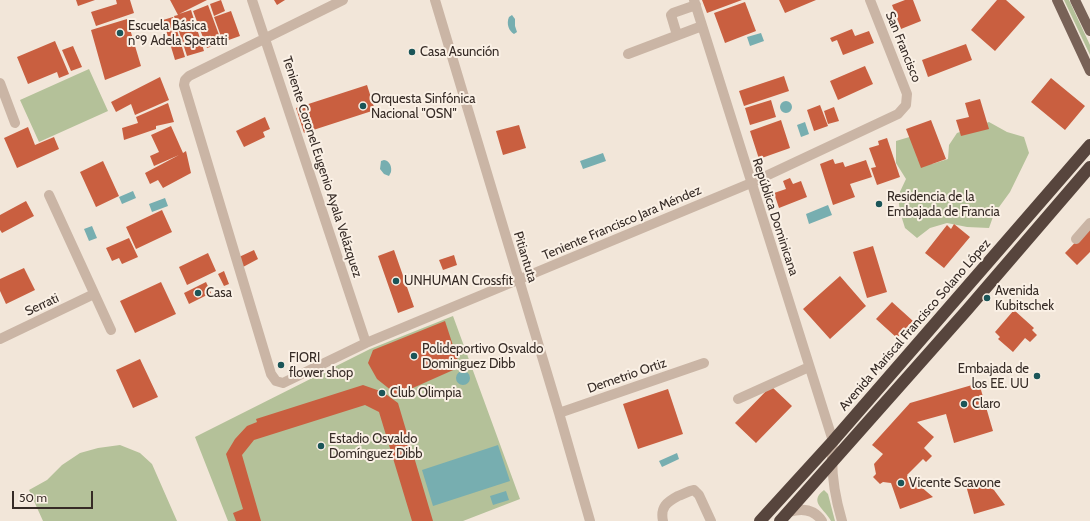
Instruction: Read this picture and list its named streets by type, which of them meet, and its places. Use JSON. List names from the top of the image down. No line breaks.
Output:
{"streets":{"highway":["Avenida Mariscal Francisco Solano López"],"street":["San Francisco","Teniente Coronel Eugenio Ayala Velázquez","República Dominicana","Teniente Francisco Jara Méndez","Pitiantuta","Serrati","Demetrio Ortiz"]},"crossings":[["San Francisco","Teniente Francisco Jara Méndez"],["Teniente Coronel Eugenio Ayala Velázquez","Teniente Francisco Jara Méndez"],["República Dominicana","Teniente Francisco Jara Méndez"],["República Dominicana","Avenida Mariscal Francisco Solano López"],["Teniente Francisco Jara Méndez","Pitiantuta"],["Pitiantuta","Demetrio Ortiz"]],"places":["Escuela Básica nº9 Adela Speratti","Casa Asunción","Orquesta Sinfónica Nacional \"OSN\"","Residencia de la Embajada de Francia","UNHUMAN Crossfit","Casa","Avenida Kubitschek","Polideportivo Osvaldo Dominguez Dibb","FIORI flower shop","Embajada de los EE. UU","Club Olimpia","Claro","Estadio Osvaldo Domínguez Dibb","Vicente Scavone"],"scale_bar":"50 m"}
